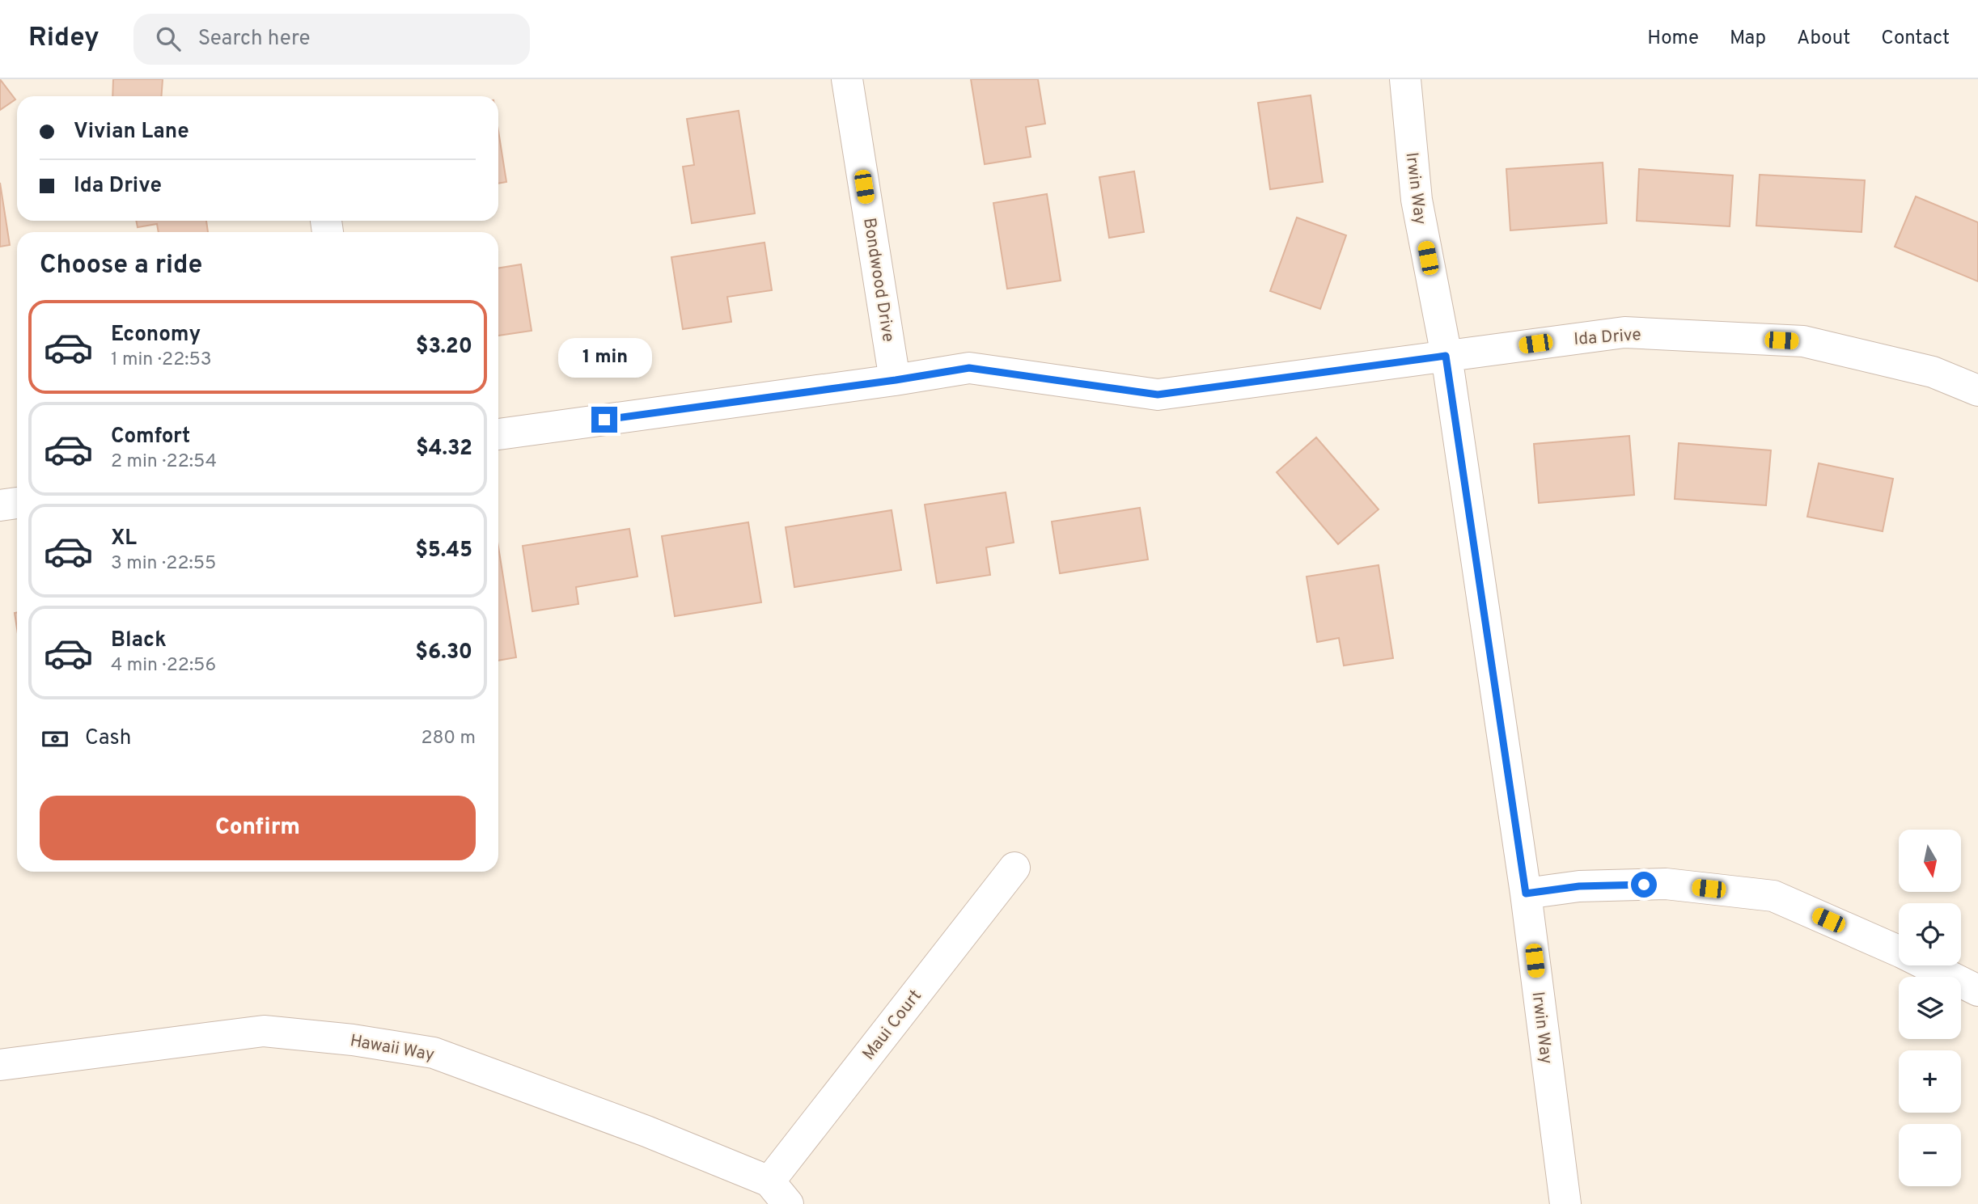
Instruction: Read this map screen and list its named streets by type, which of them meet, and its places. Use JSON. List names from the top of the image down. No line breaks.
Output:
{"streets":{"street":["Irwin Way","Bondwood Drive","Ida Drive","Maui Court","Hawaii Way"]},"crossings":[["Irwin Way","Ida Drive"],["Bondwood Drive","Ida Drive"],["Maui Court","Hawaii Way"]],"north":"bottom","page":{"header":"Ridey","search":"Search here","nav":["Home","Map","About","Contact"],"banner":["Vivian Lane","Ida Drive"],"heading":"Choose a ride","list":[{"name":"Economy","note":"1 min · 22:53","value":"$3.20"},{"name":"Comfort","note":"2 min · 22:54","value":"$4.32"},{"name":"XL","note":"3 min · 22:55","value":"$5.45"},{"name":"Black","note":"4 min · 22:56","value":"$6.30"}],"bubble":"1 min","pay":["Cash","280 m"],"buttons":"Confirm","map_buttons":["+","−"]}}
